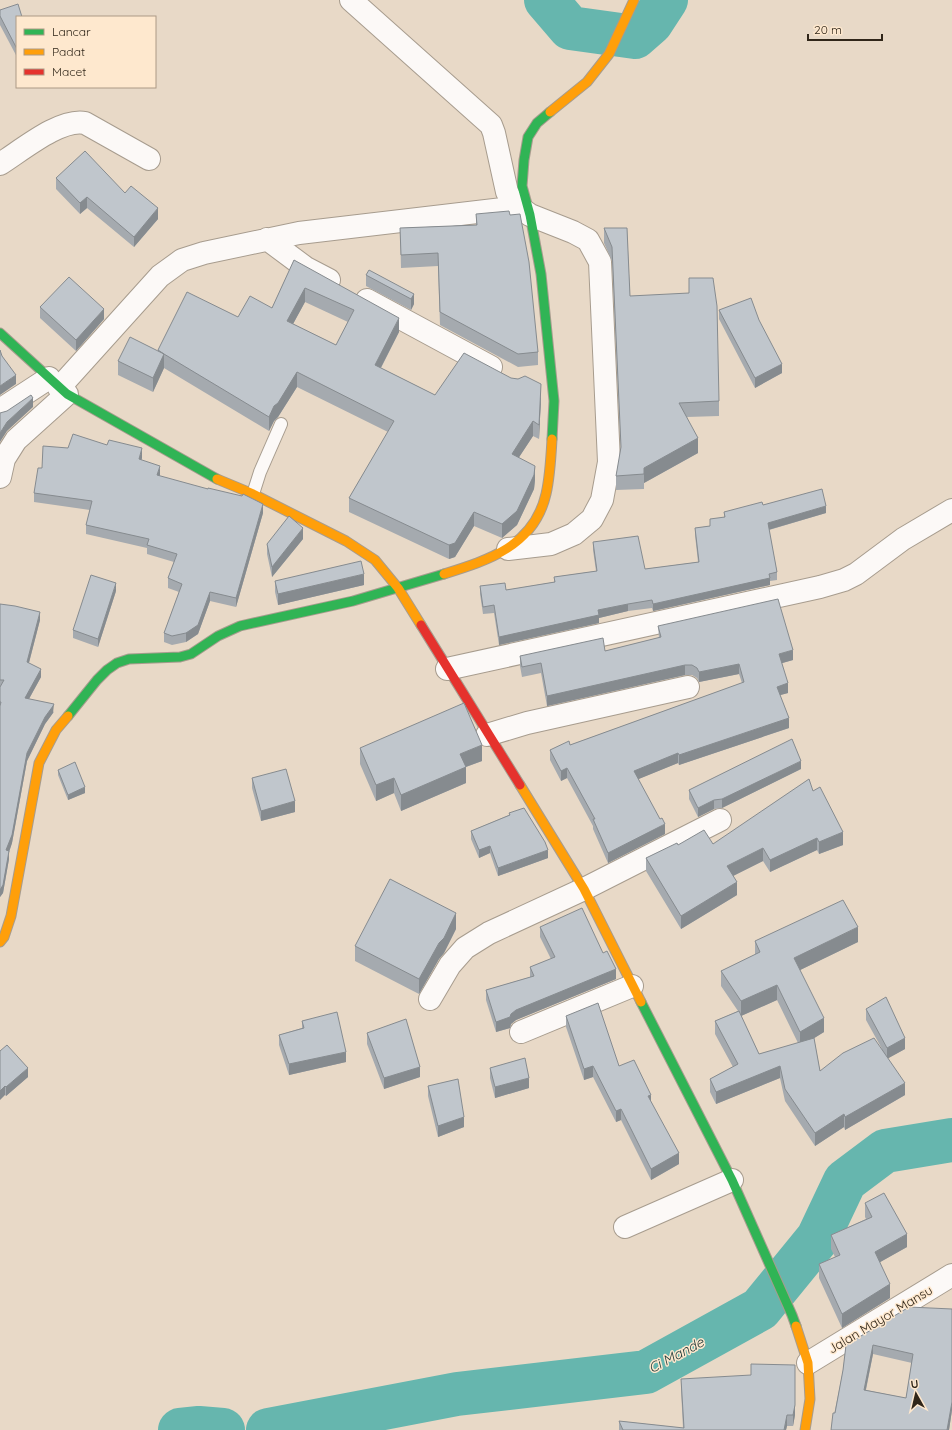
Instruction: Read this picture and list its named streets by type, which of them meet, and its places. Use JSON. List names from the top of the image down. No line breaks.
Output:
{"streets":{"street":["Jalan Mayor Mansu"]},"water":["Ci Mande"],"legend":["Lancar","Padat","Macet"],"scale_bar":"20 m","north":"top"}
